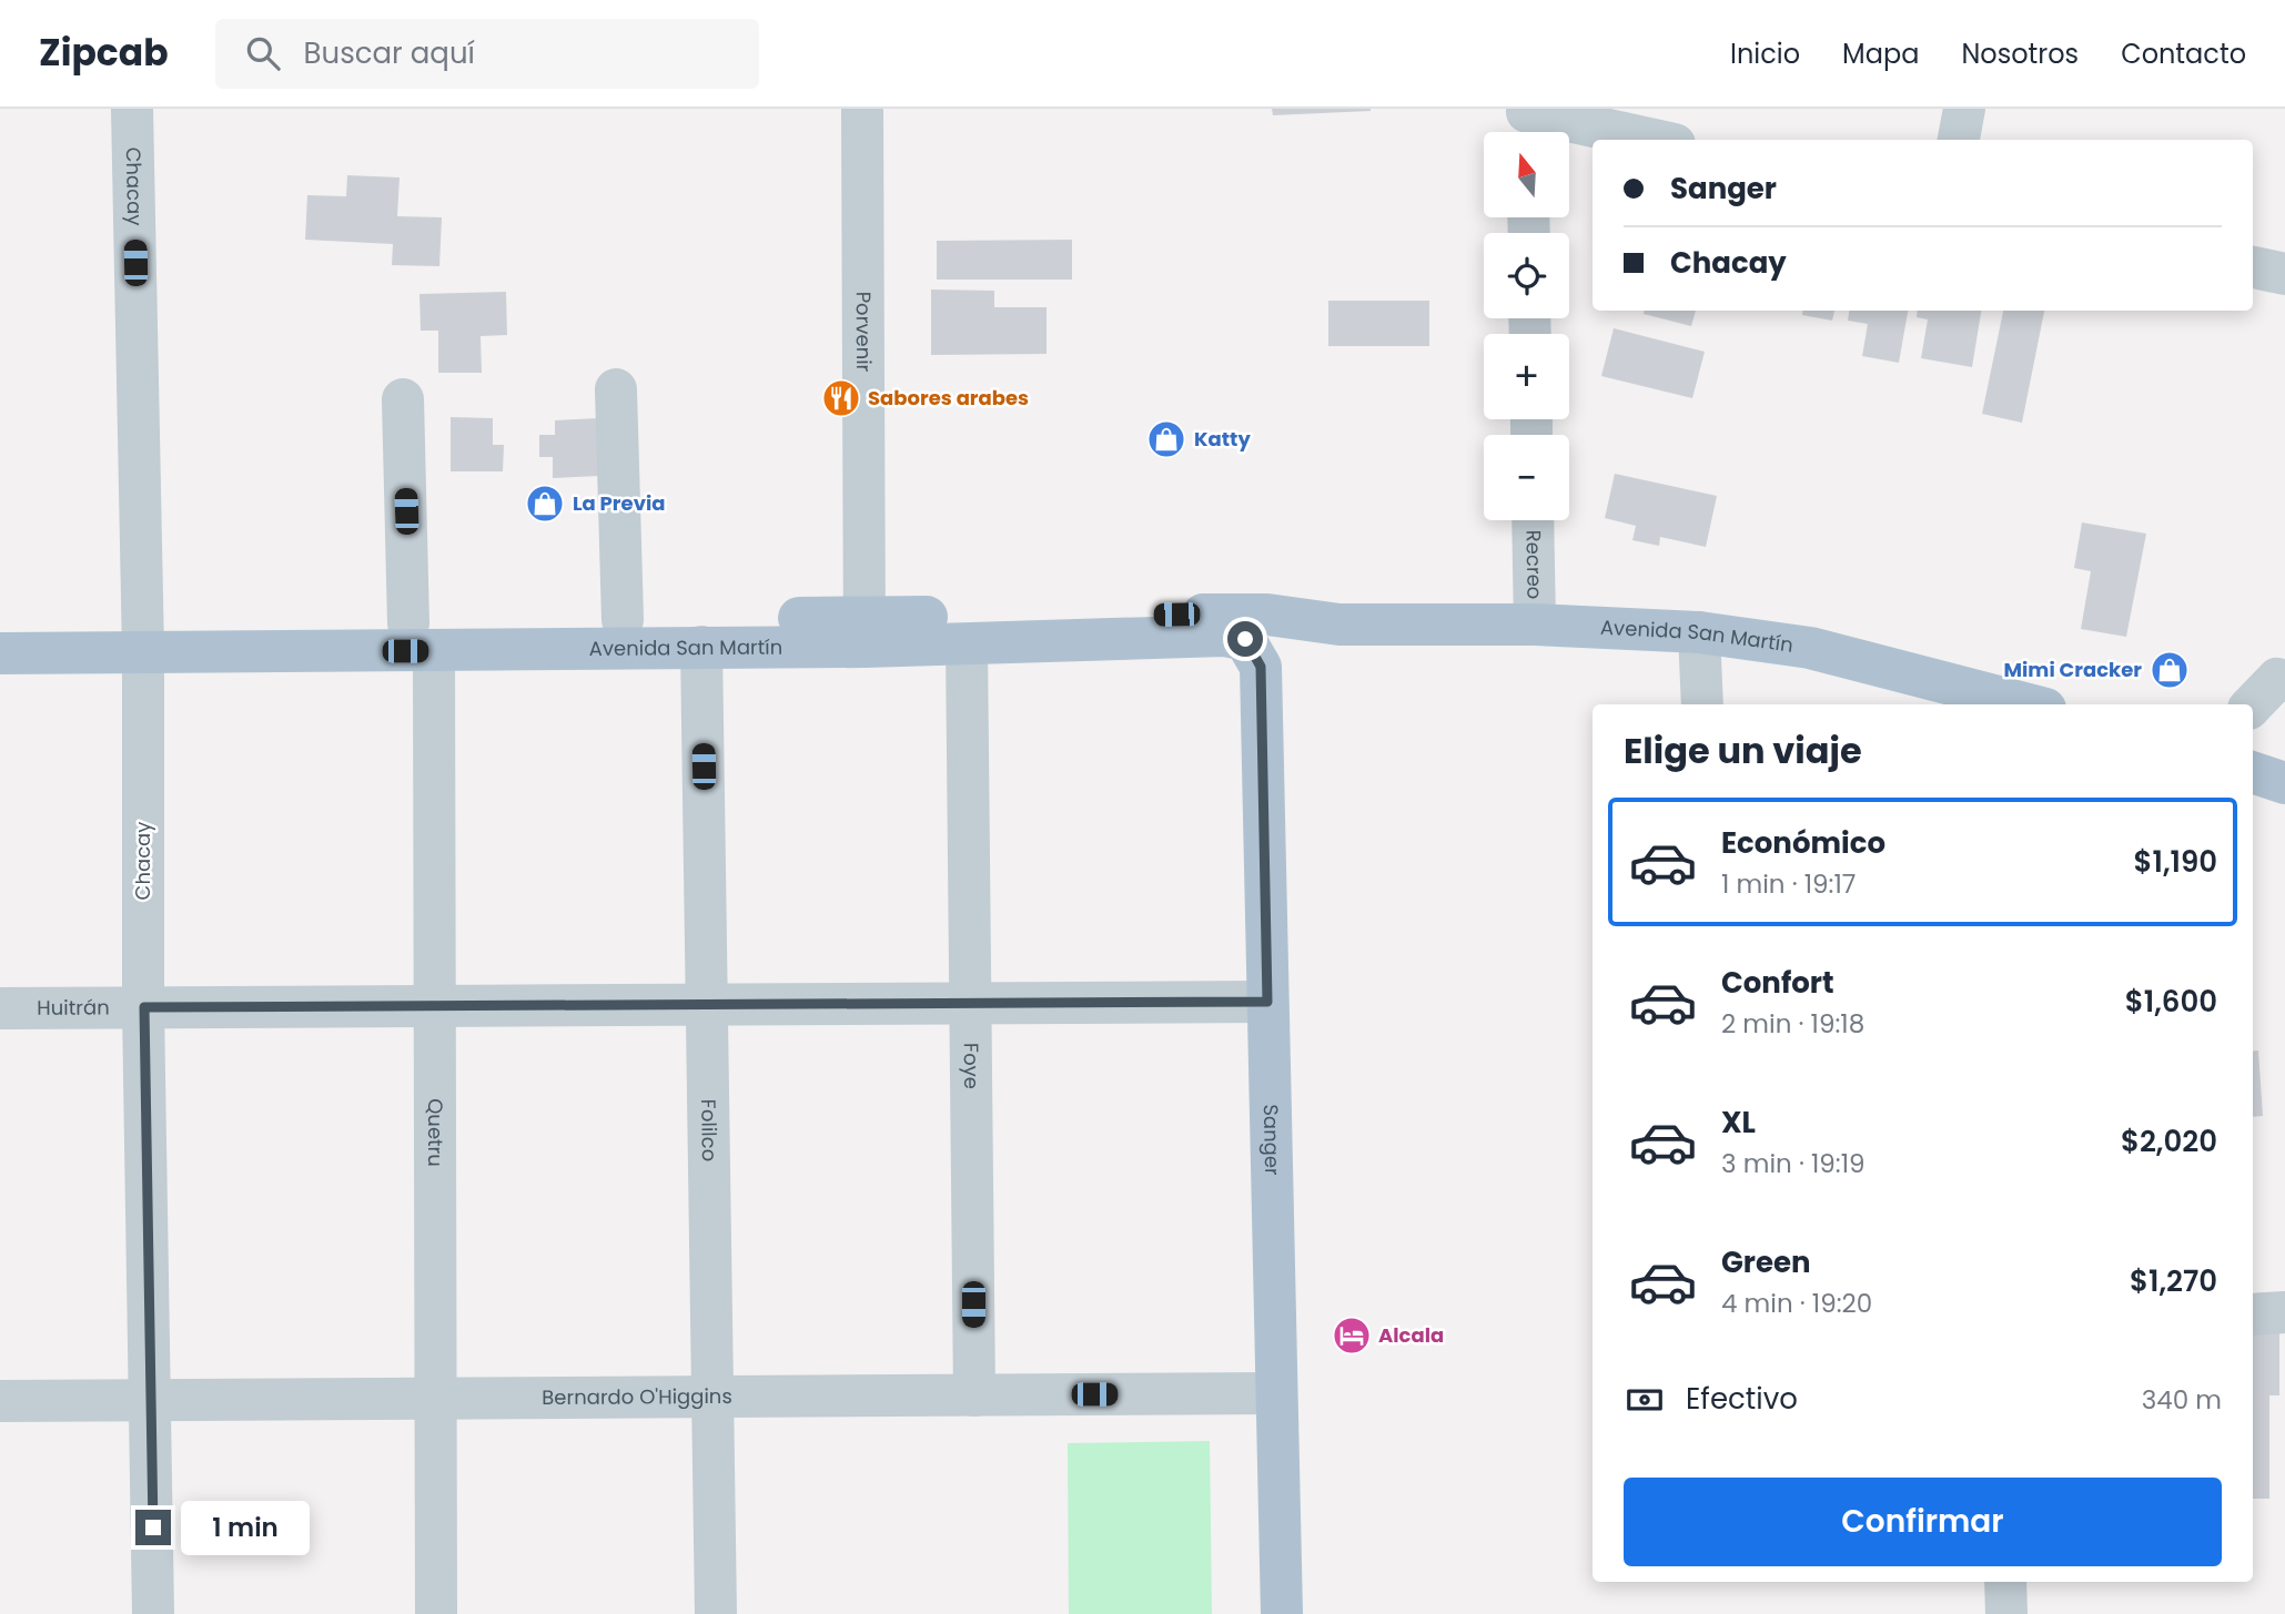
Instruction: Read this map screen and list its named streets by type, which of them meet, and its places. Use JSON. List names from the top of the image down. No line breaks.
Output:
{"streets":{"main road":["Avenida San Martín","Sanger"],"street":["Chacay","Porvenir","Recreo","Huitrán","Foye","Folilco","Quetru","Bernardo O'Higgins"]},"crossings":[["Chacay","Avenida San Martín"],["Chacay","Huitrán"],["Chacay","Bernardo O'Higgins"],["Porvenir","Avenida San Martín"],["Recreo","Avenida San Martín"],["Avenida San Martín","Foye"],["Avenida San Martín","Folilco"],["Avenida San Martín","Quetru"],["Avenida San Martín","Sanger"],["Huitrán","Foye"],["Huitrán","Folilco"],["Huitrán","Quetru"],["Huitrán","Sanger"],["Foye","Bernardo O'Higgins"],["Folilco","Bernardo O'Higgins"],["Quetru","Bernardo O'Higgins"],["Sanger","Bernardo O'Higgins"]],"places":{"restaurant":["Sabores arabes"],"shop":["Katty","La Previa","Mimi Cracker"],"hotel":["Alcala"]},"north":"top","page":{"header":"Zipcab","search":"Buscar aquí","nav":["Inicio","Mapa","Nosotros","Contacto"],"map_buttons":["+","−"],"banner":["Sanger","Chacay"],"heading":"Elige un viaje","list":[{"name":"Económico","note":"1 min · 19:17","value":"$1,190"},{"name":"Confort","note":"2 min · 19:18","value":"$1,600"},{"name":"XL","note":"3 min · 19:19","value":"$2,020"},{"name":"Green","note":"4 min · 19:20","value":"$1,270"}],"pay":["Efectivo","340 m"],"buttons":"Confirmar","bubble":"1 min"}}
